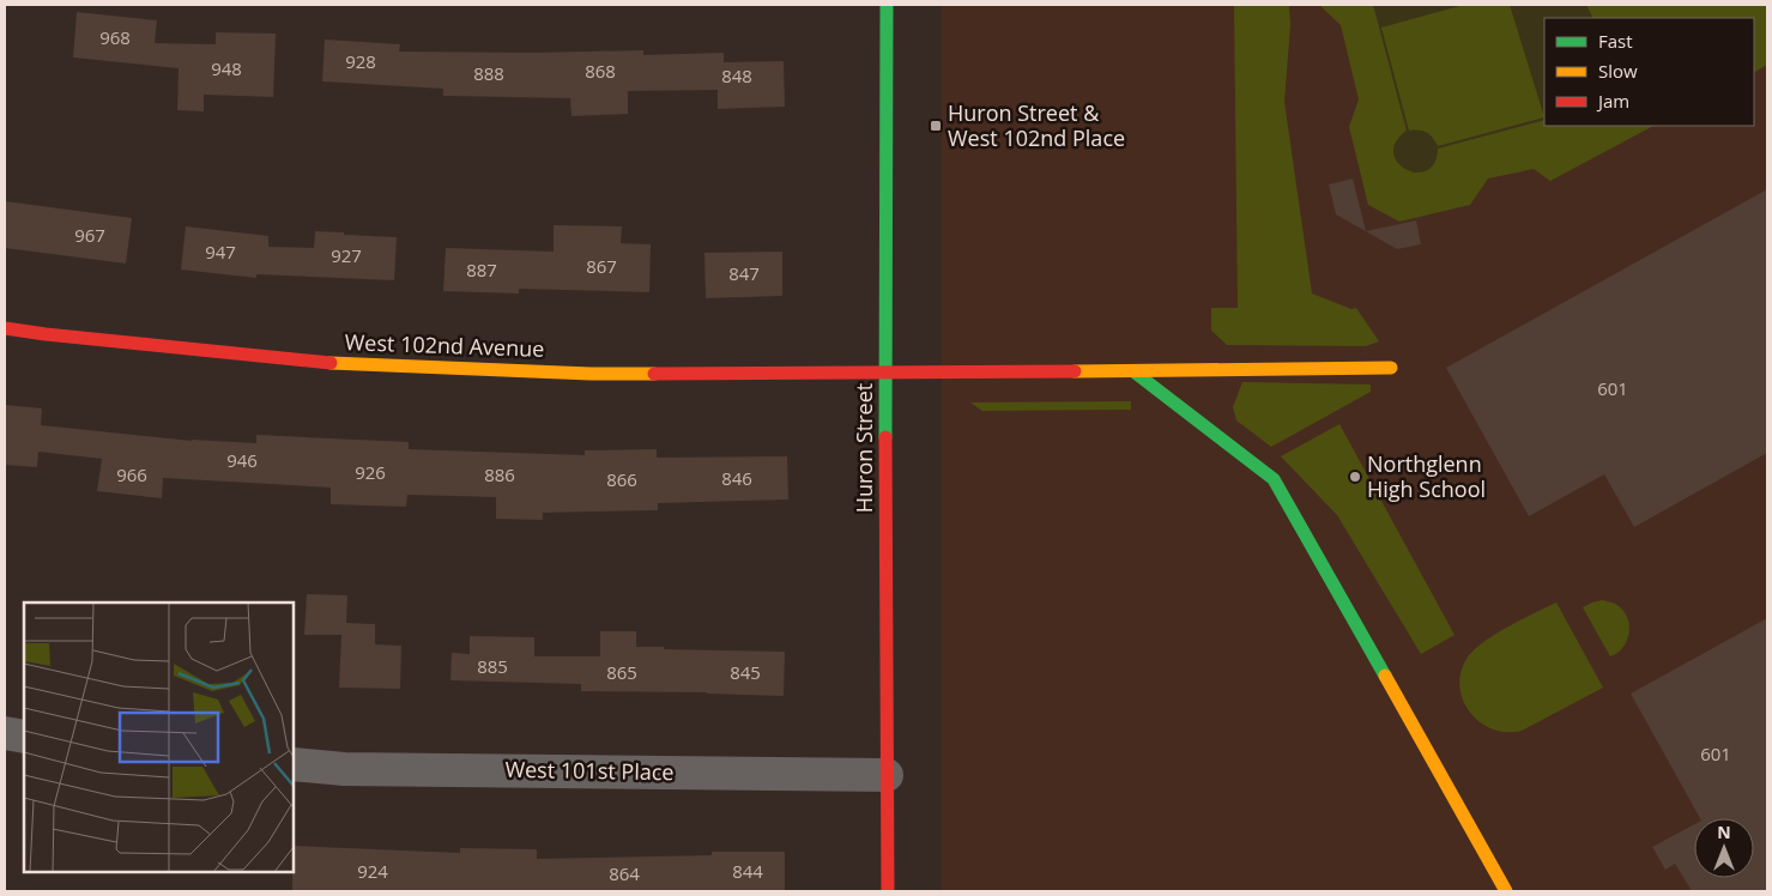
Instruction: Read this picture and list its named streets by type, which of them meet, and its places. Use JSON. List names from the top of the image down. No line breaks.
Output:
{"streets":{"street":["West 102nd Avenue","Huron Street","West 101st Place"]},"crossings":[["West 102nd Avenue","Huron Street"],["Huron Street","West 101st Place"]],"places":{"transit":["Huron Street & West 102nd Place"],"other":["Northglenn High School"]},"house_numbers":["968","928","948","868","888","848","967","947","927","867","887","847","601","946","926","966","886","846","866","885","865","845","601","924","844","864"],"legend":["Fast","Slow","Jam"],"north":"top"}
